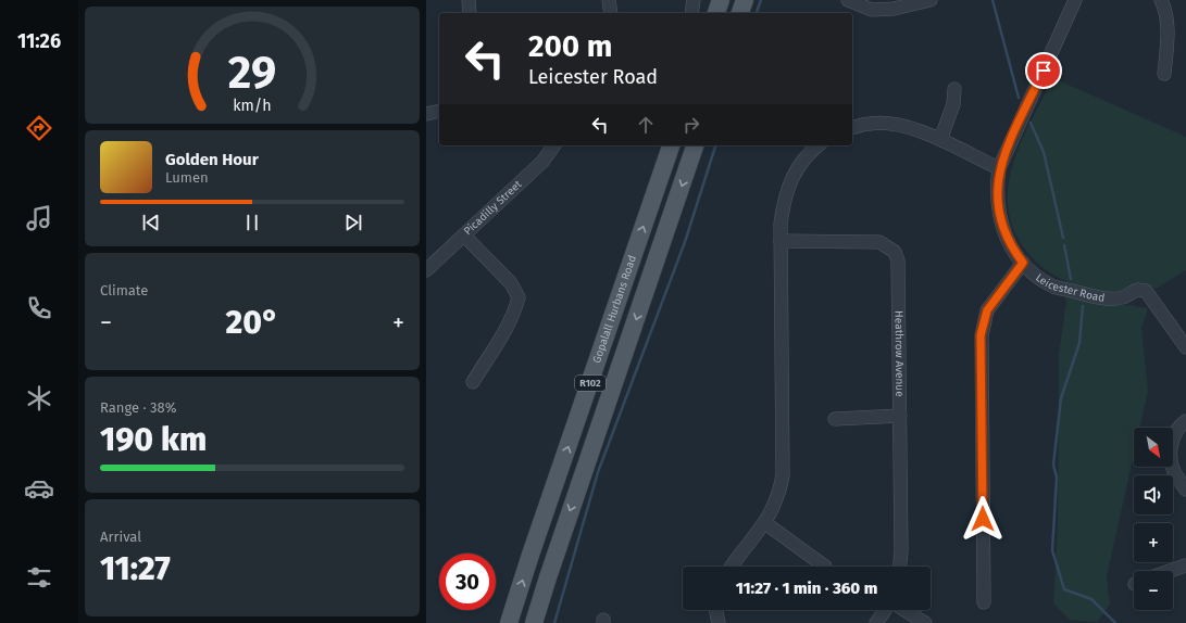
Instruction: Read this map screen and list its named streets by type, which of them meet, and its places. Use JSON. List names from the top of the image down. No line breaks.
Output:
{"streets":{"main road":["Gopalall Hurbans Road","R102"],"street":["Picadilly Street","Leicester Road","Heathrow Avenue"]},"north":"bottom right","page":{"tabs":"11:26","turn":["200 m","Leicester Road"],"song":["Golden Hour","Lumen"],"tile":["Climate",["Range · 38%","190 km"],["Arrival","11:27"]],"heat":["−","20°","+"],"map_buttons":["+","−"],"limit":"30","trip":"11:27 · 1 min · 360 m","gauge":["29","km/h"]}}
